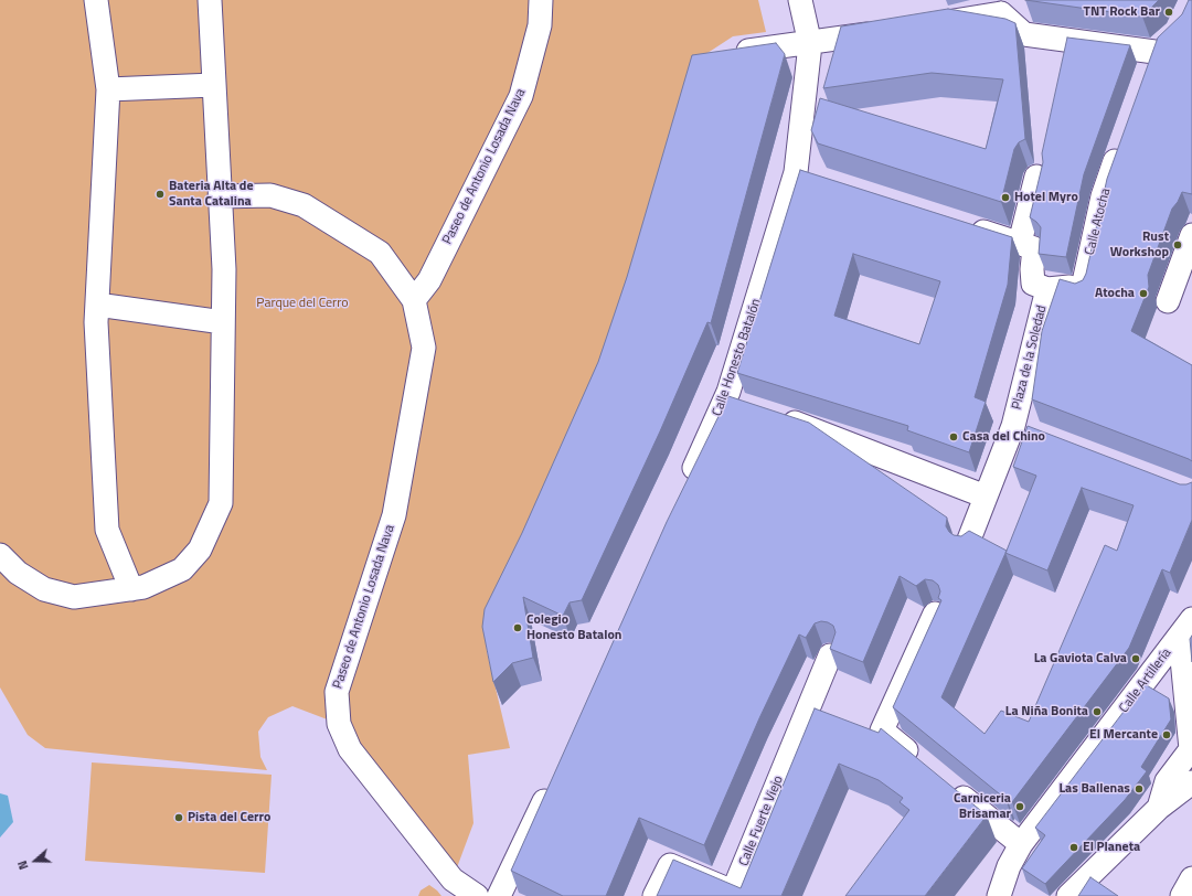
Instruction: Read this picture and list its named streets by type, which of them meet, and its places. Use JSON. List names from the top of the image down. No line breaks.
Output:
{"streets":{"street":["Paseo de Antonio Losada Nava","Calle Atocha","Calle Honesto Batalón","Plaza de la Soledad","Calle Artillería","Calle Fuerte Viejo"]},"crossings":[["Calle Atocha","Plaza de la Soledad"]],"parks":["Parque del Cerro"],"places":["TNT Rock Bar","Bateria Alta de Santa Catalina","Hotel Myro","Rust Workshop","Atocha","Casa del Chino","Colegio Honesto Batalon","La Gaviota Calva","La Niña Bonita","El Mercante","Las Ballenas","Carniceria Brisamar","Pista del Cerro","El Planeta"],"north":"left"}
